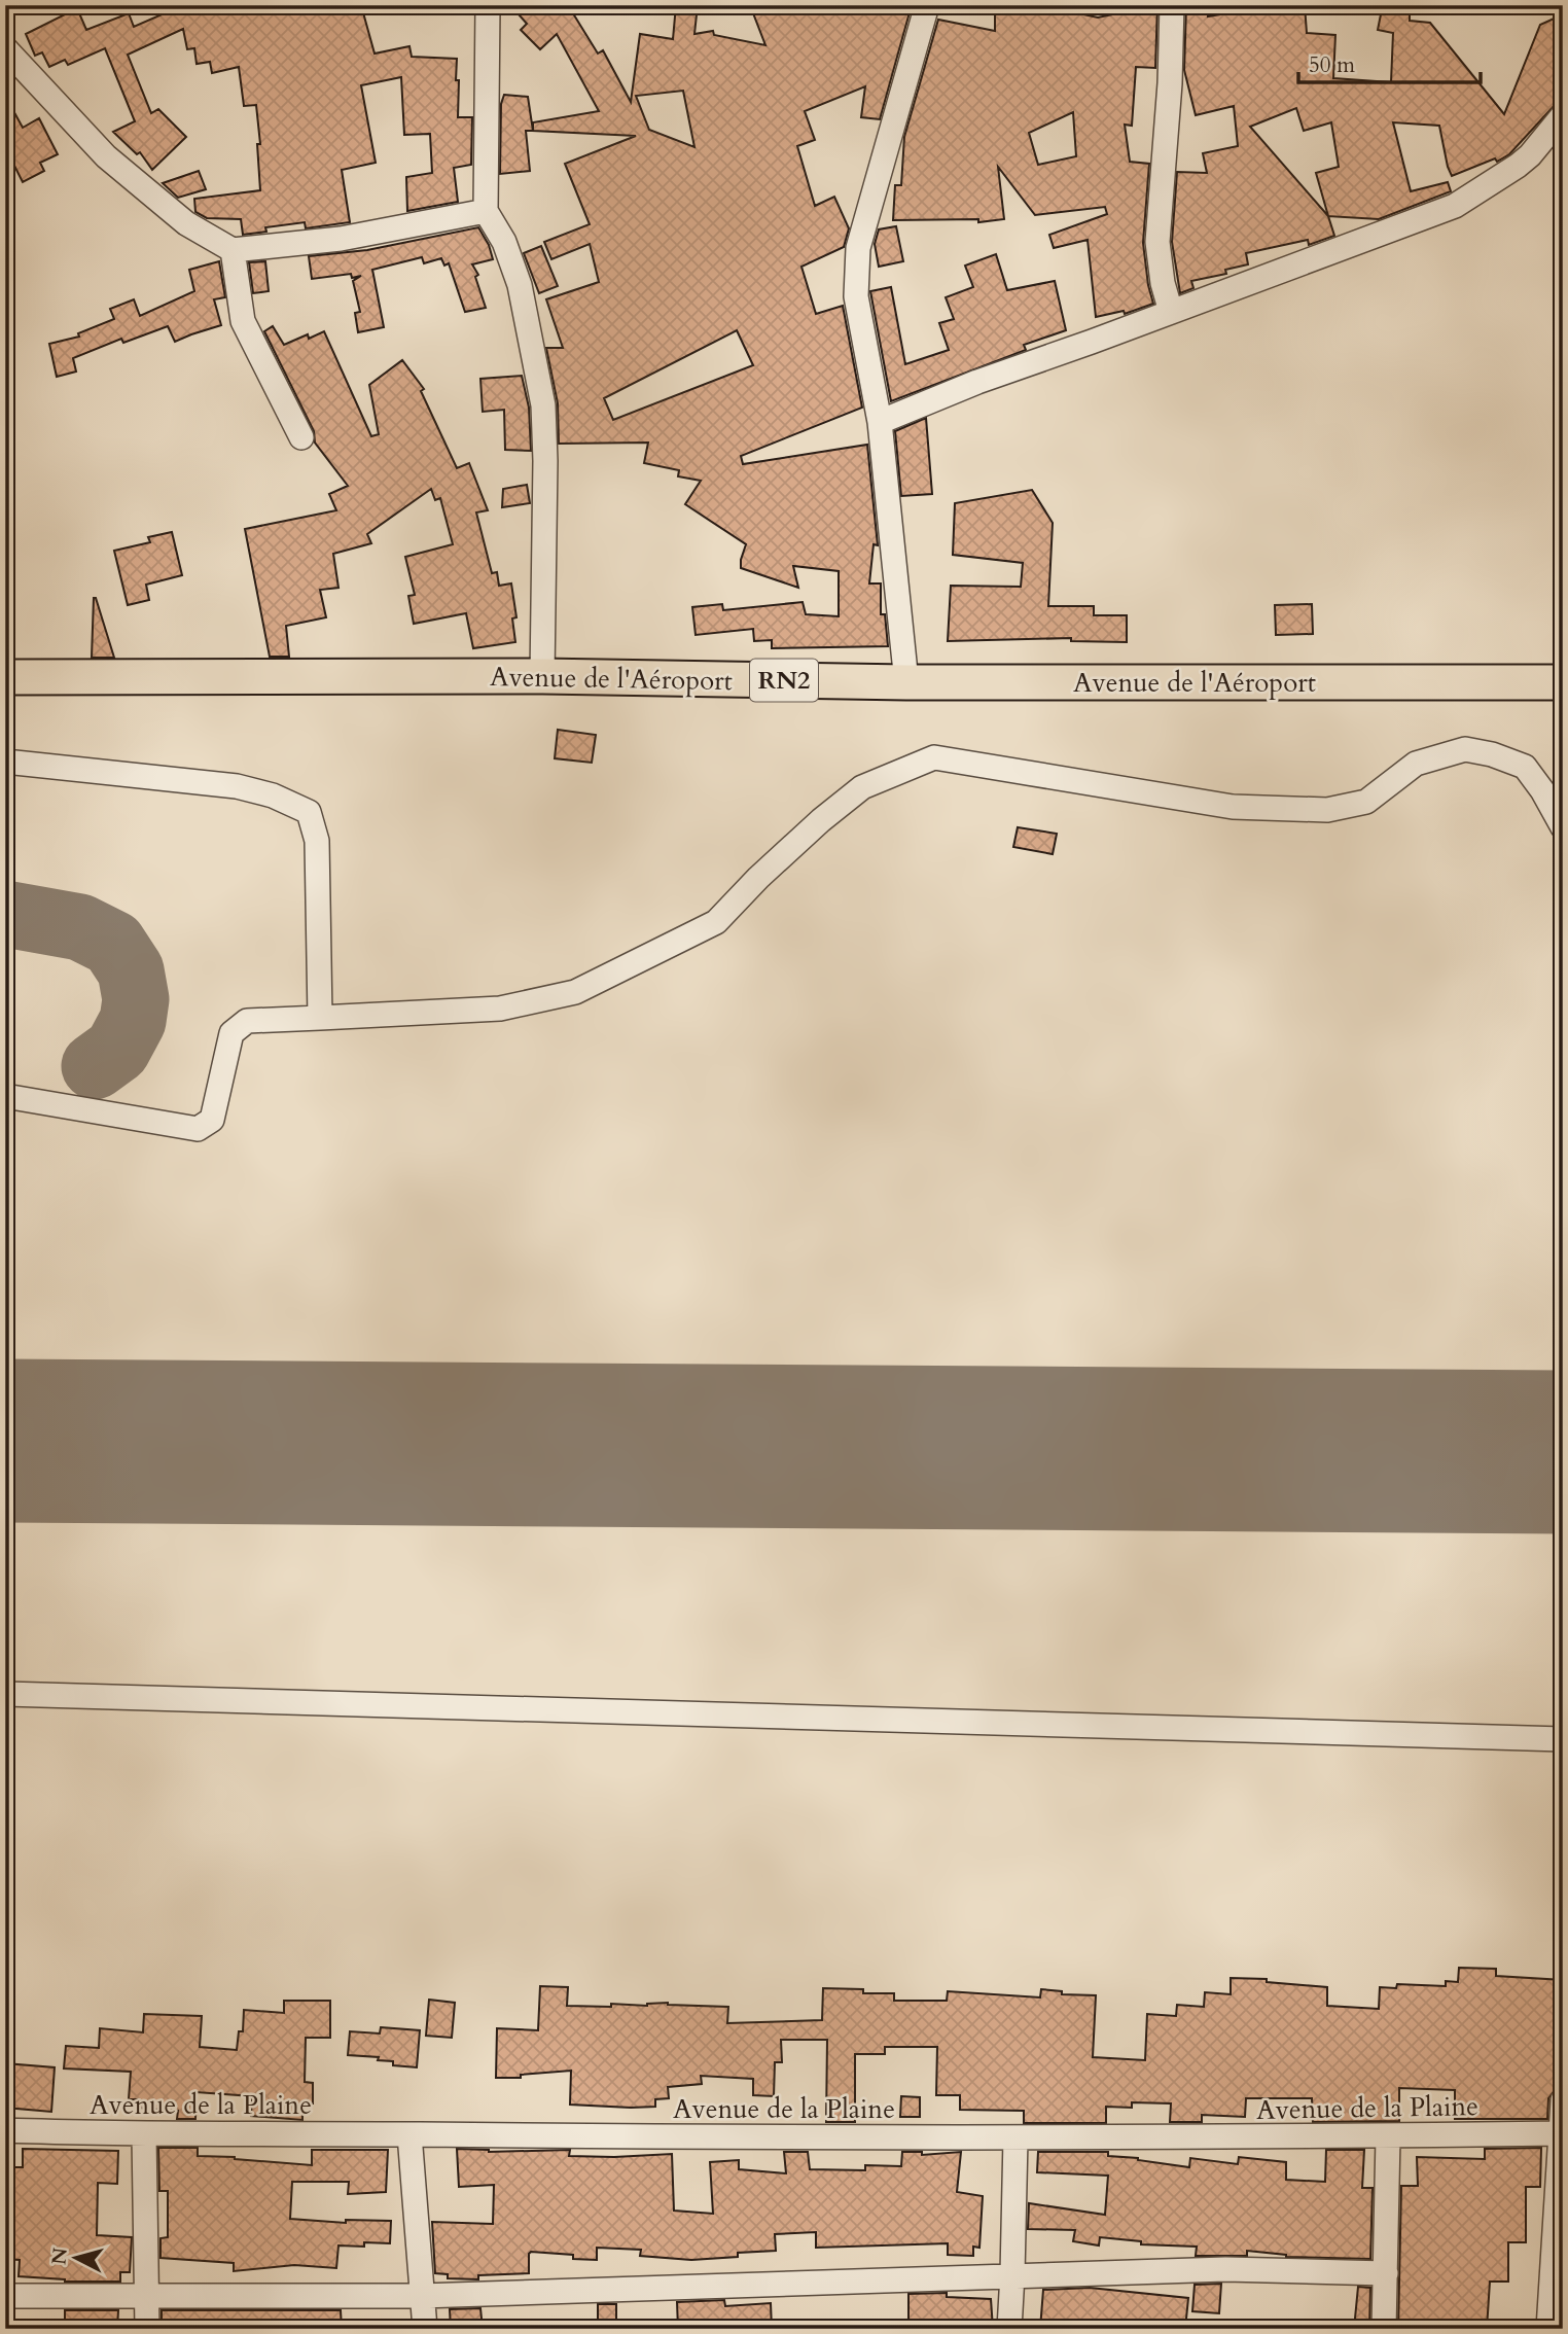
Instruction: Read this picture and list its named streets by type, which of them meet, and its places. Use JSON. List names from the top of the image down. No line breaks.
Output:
{"streets":{"highway":["Avenue de l'Aéroport","RN2"],"street":["Avenue de la Plaine"]},"scale_bar":"50 m","north":"left"}
